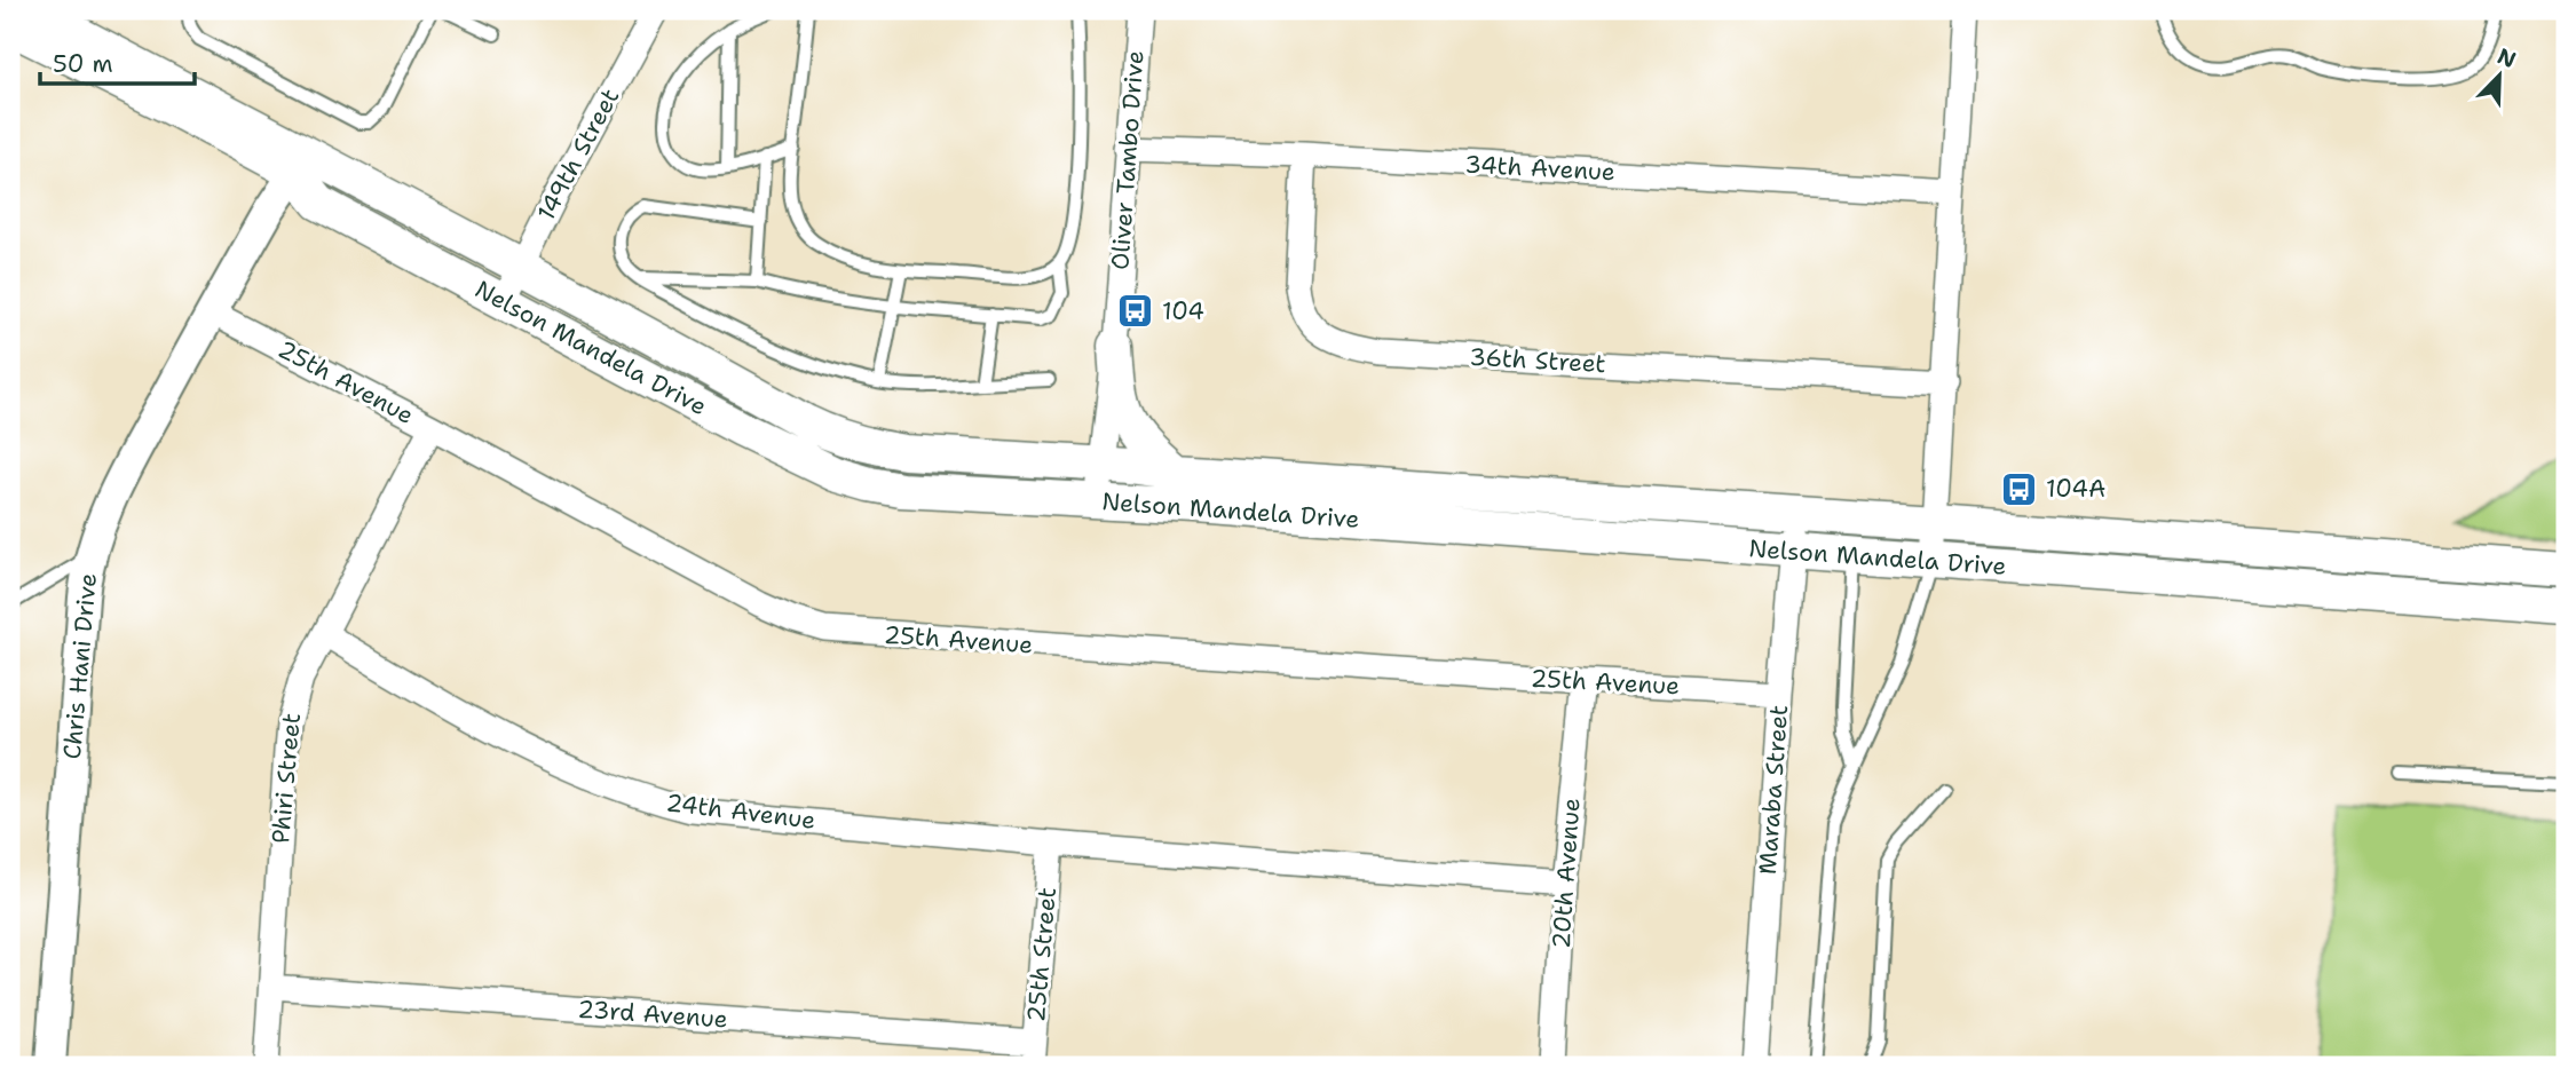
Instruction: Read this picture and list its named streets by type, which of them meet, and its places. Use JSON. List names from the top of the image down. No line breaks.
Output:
{"streets":{"main road":["Nelson Mandela Drive"],"street":["149th Street","Oliver Tambo Drive","34th Avenue","36th Street","25th Avenue","Chris Hani Drive","Phiri Street","Maraba Street","24th Avenue","20th Avenue","25th Street","23rd Avenue"]},"crossings":[["149th Street","Nelson Mandela Drive"],["Oliver Tambo Drive","34th Avenue"],["Oliver Tambo Drive","Nelson Mandela Drive"],["34th Avenue","36th Street"],["Nelson Mandela Drive","Chris Hani Drive"],["Nelson Mandela Drive","Maraba Street"],["25th Avenue","Chris Hani Drive"],["25th Avenue","Phiri Street"],["25th Avenue","Maraba Street"],["25th Avenue","20th Avenue"],["Phiri Street","24th Avenue"],["Phiri Street","23rd Avenue"],["24th Avenue","20th Avenue"],["24th Avenue","25th Street"],["25th Street","23rd Avenue"]],"places":{"bus stop":["104","104A"]},"scale_bar":"50 m","north":"top right"}
